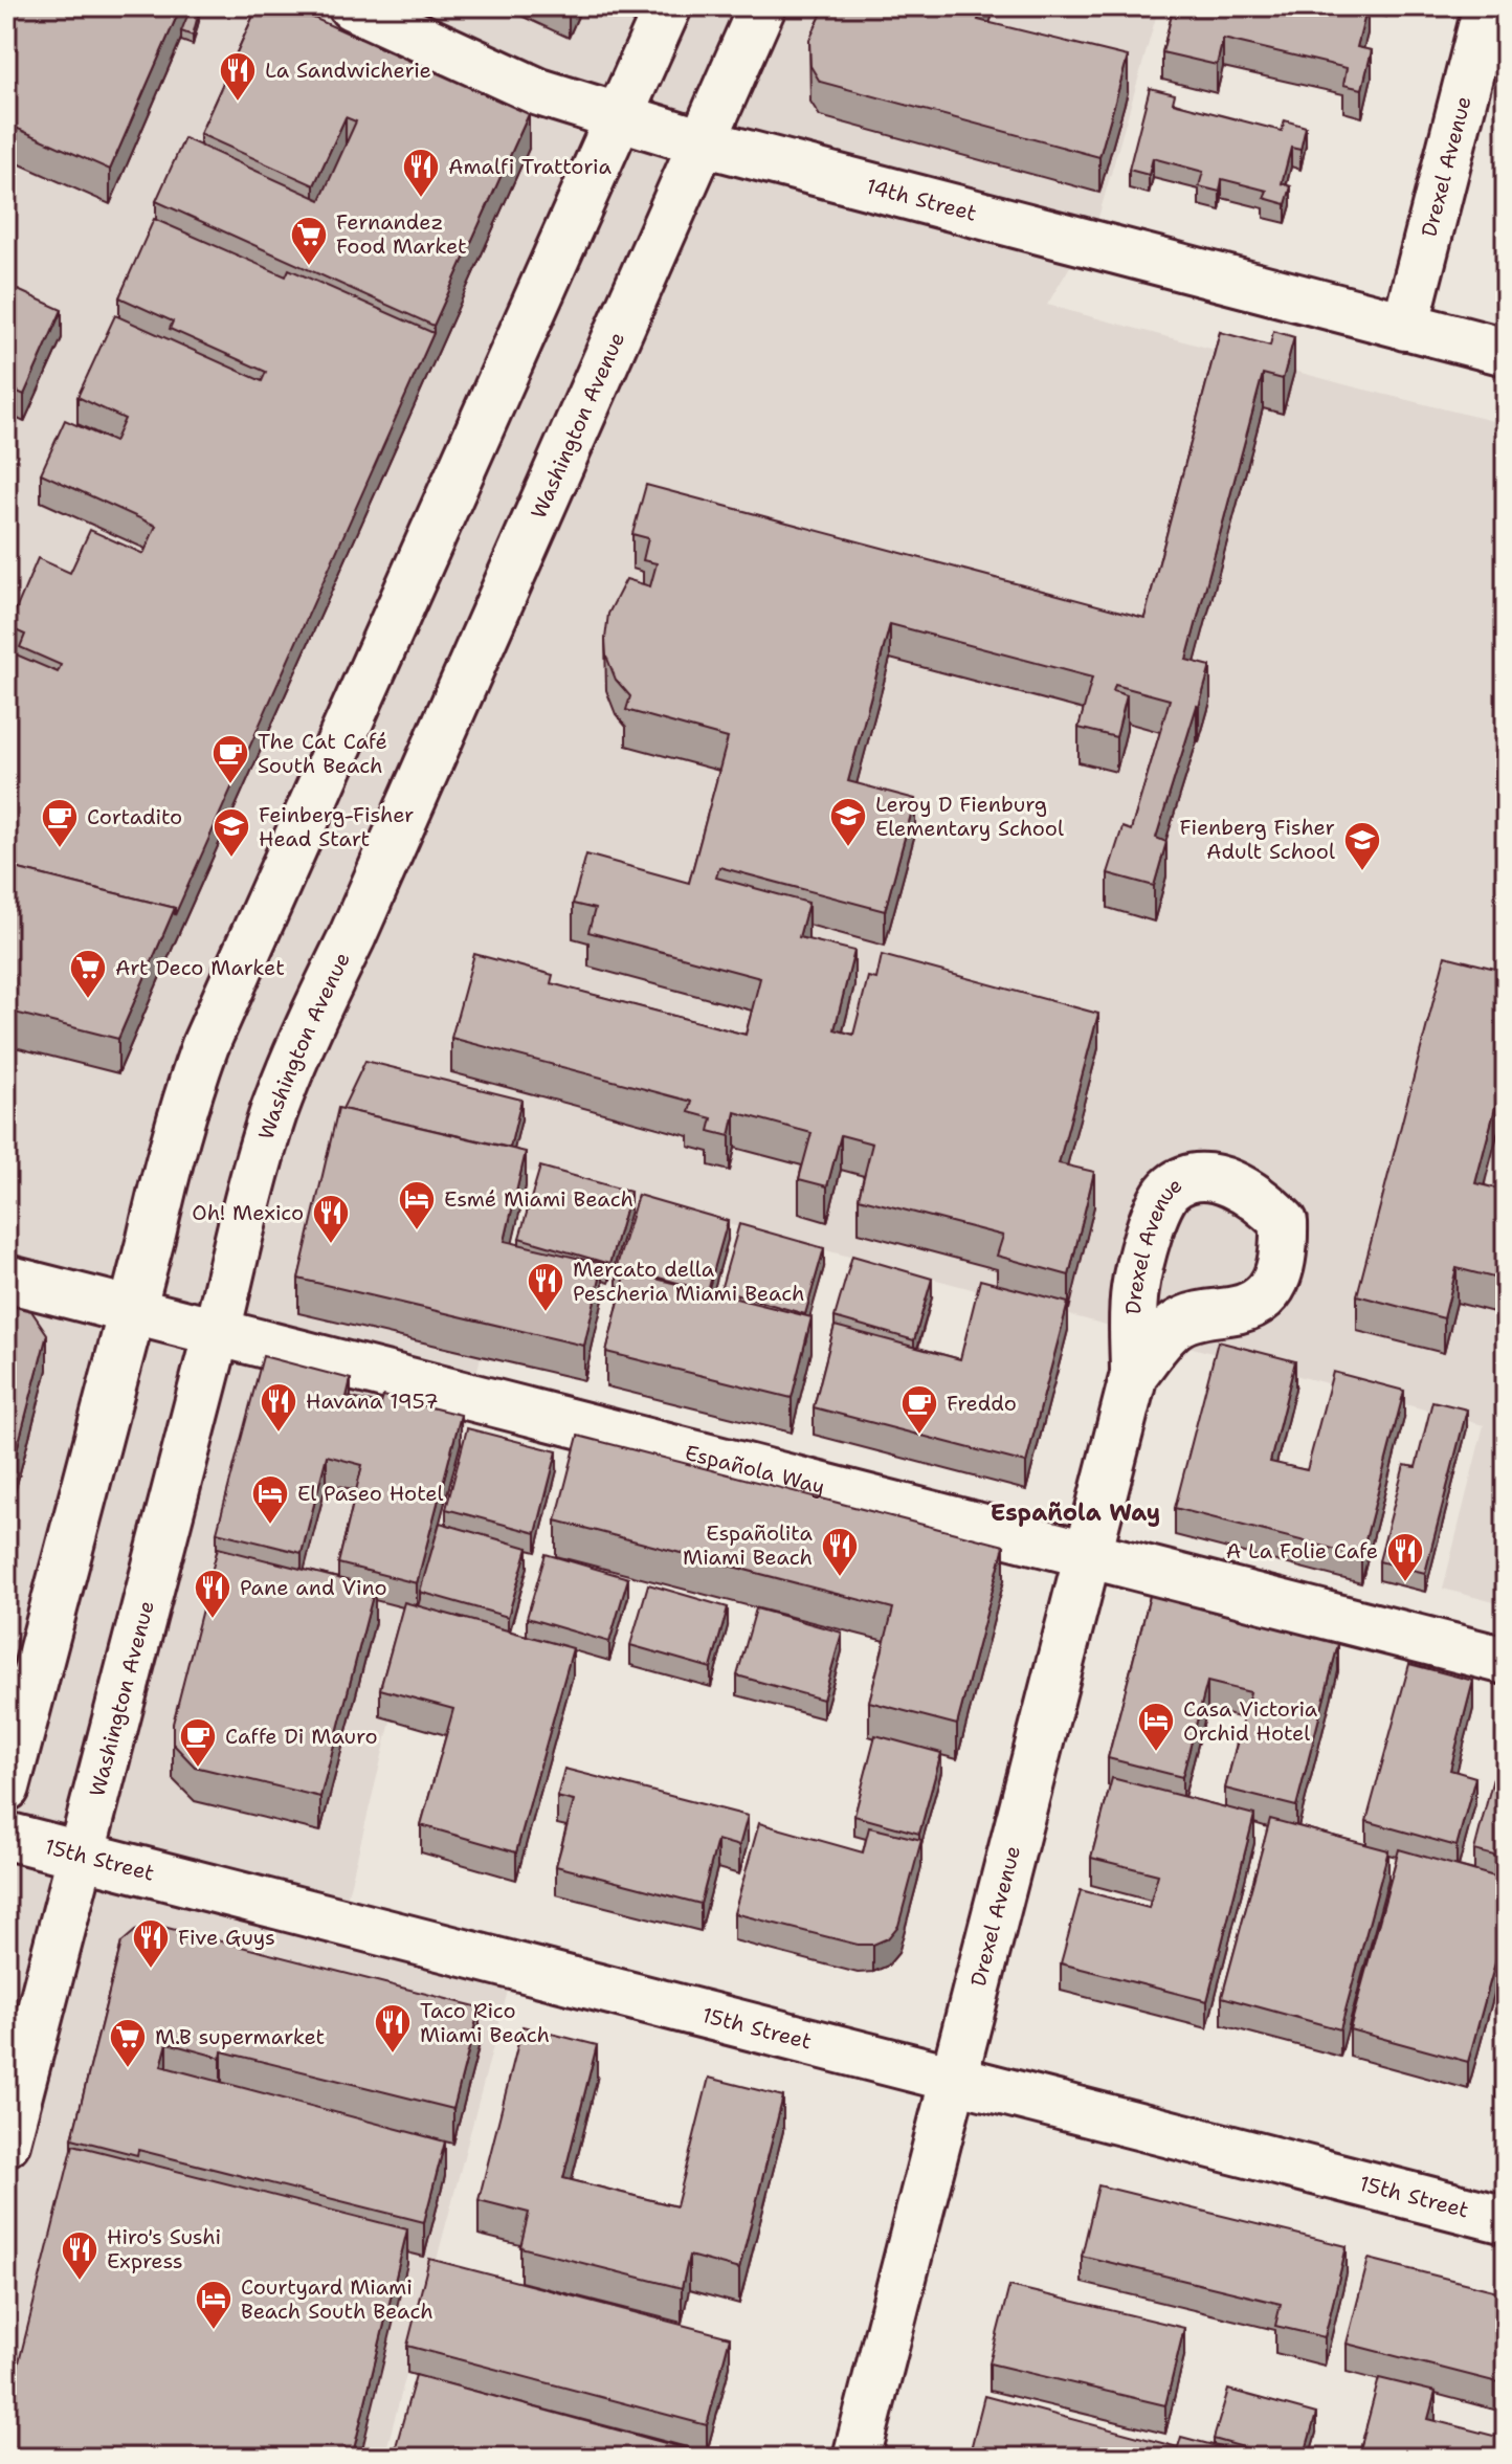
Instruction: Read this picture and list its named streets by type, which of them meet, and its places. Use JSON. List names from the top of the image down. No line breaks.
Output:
{"streets":{"street":["Drexel Avenue","14th Street","Washington Avenue","Española Way","15th Street"]},"crossings":[["Drexel Avenue","14th Street"],["Drexel Avenue","Española Way"],["Drexel Avenue","15th Street"],["14th Street","Washington Avenue"],["Washington Avenue","Española Way"],["Washington Avenue","15th Street"]],"districts":["Española Way"],"places":{"restaurant":["La Sandwicherie","Amalfi Trattoria","Oh! Mexico","Mercato della Pescheria Miami Beach","Havana 1957","Españolita Miami Beach","A La Folie Cafe","Pane and Vino","Five Guys","Taco Rico Miami Beach","Hiro's Sushi Express"],"supermarket":["Fernandez Food Market","Art Deco Market","M.B supermarket"],"cafe":["The Cat Café South Beach","Cortadito","Freddo","Caffe Di Mauro"],"school or university":["Leroy D Fienburg Elementary School","Feinberg-Fisher Head Start","Fienberg Fisher Adult School"],"hotel":["Esmé Miami Beach","El Paseo Hotel","Casa Victoria Orchid Hotel","Courtyard Miami Beach South Beach"]}}
